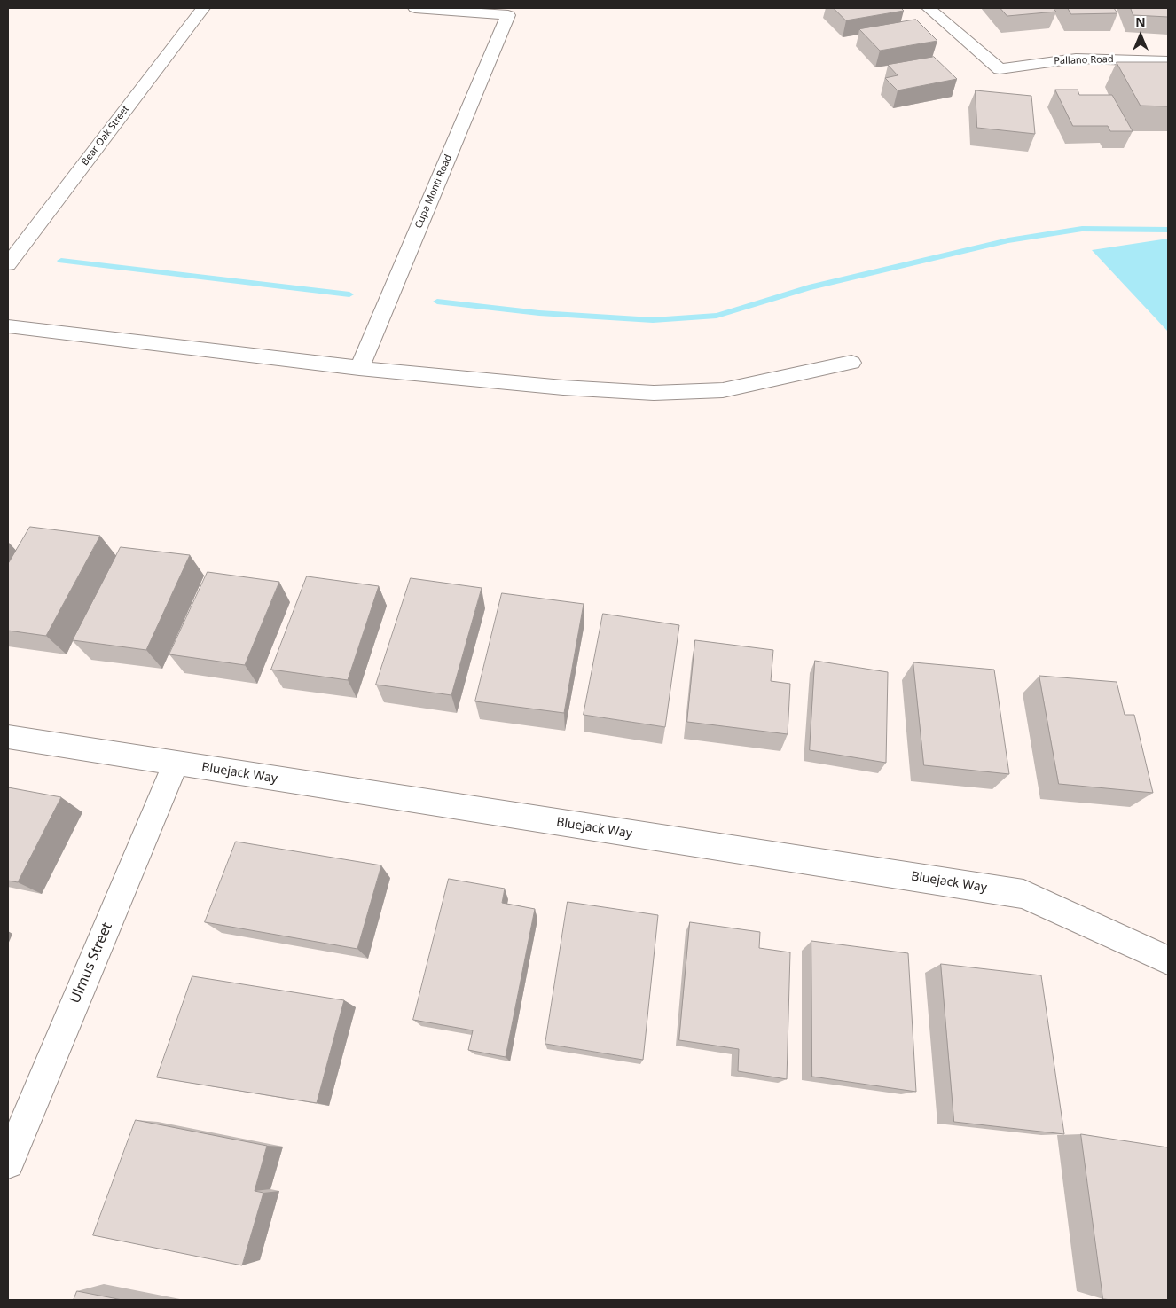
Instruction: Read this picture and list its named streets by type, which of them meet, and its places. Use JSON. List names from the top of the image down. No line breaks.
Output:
{"streets":{"street":["Pallano Road","Bear Oak Street","Cupa Monti Road","Bluejack Way","Ulmus Street"]},"crossings":[["Bluejack Way","Ulmus Street"]],"north":"top"}
